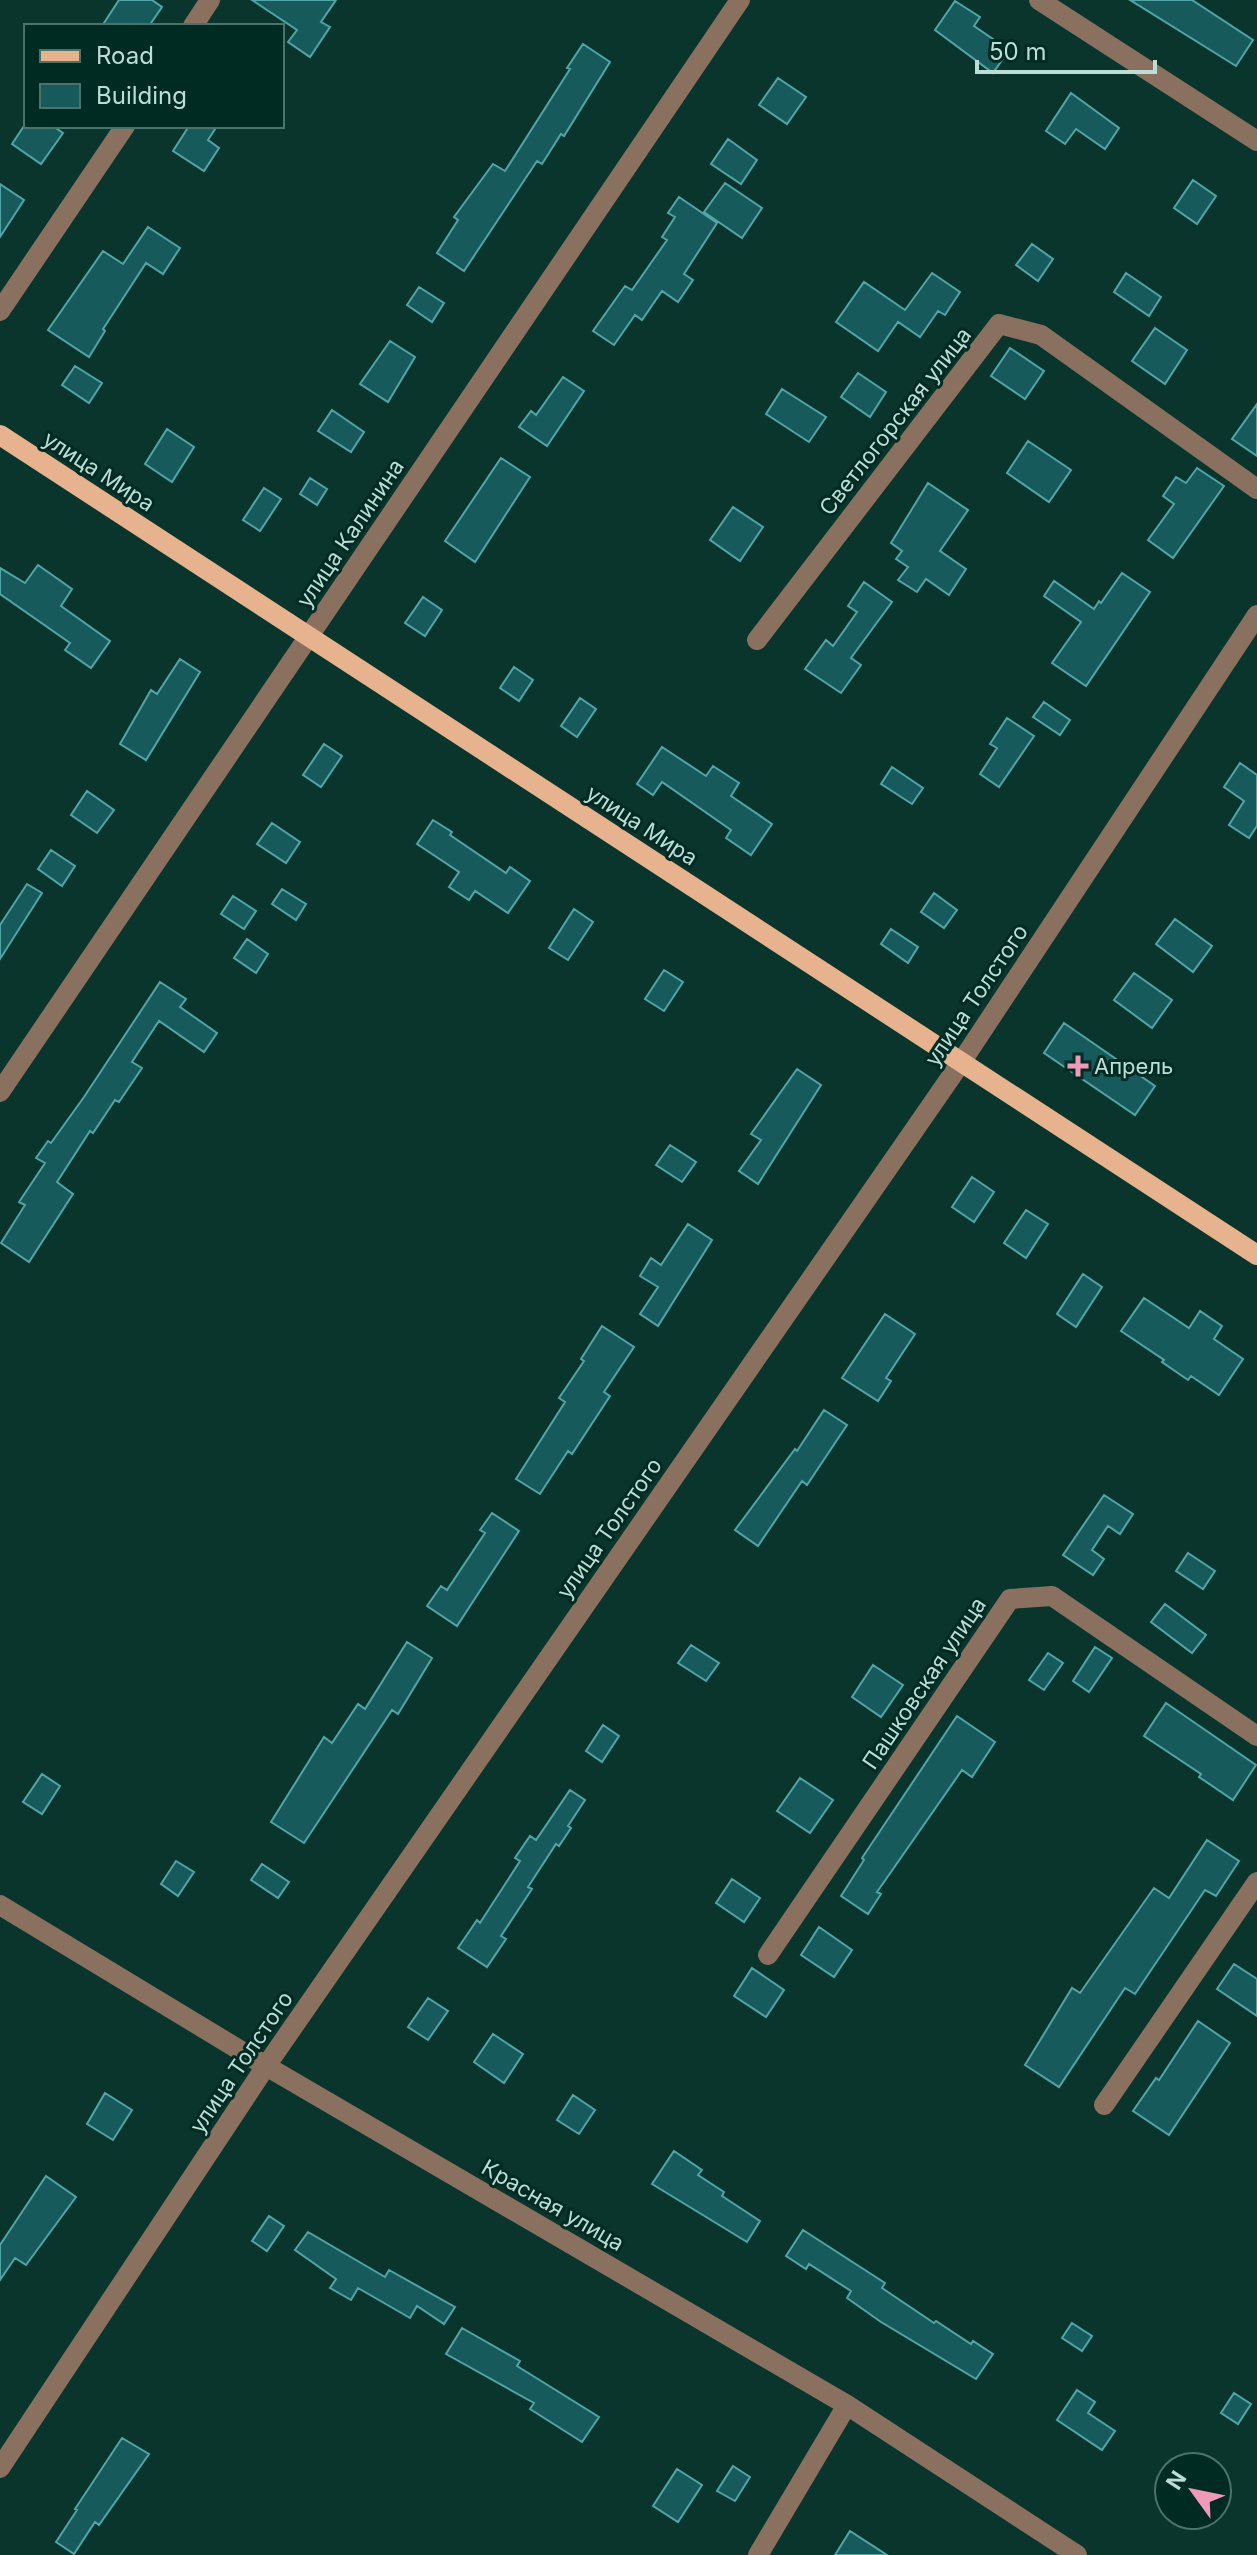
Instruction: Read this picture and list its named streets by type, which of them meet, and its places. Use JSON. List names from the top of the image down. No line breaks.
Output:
{"streets":{"main road":["улица Мира"],"street":["Светлогорская улица","улица Калинина","улица Толстого","Пашковская улица","Красная улица"]},"crossings":[["улица Мира","улица Калинина"],["улица Мира","улица Толстого"],["улица Толстого","Красная улица"]],"places":{"health":["Апрель"]},"legend":["Road","Building"],"scale_bar":"50 m","north":"top left"}
